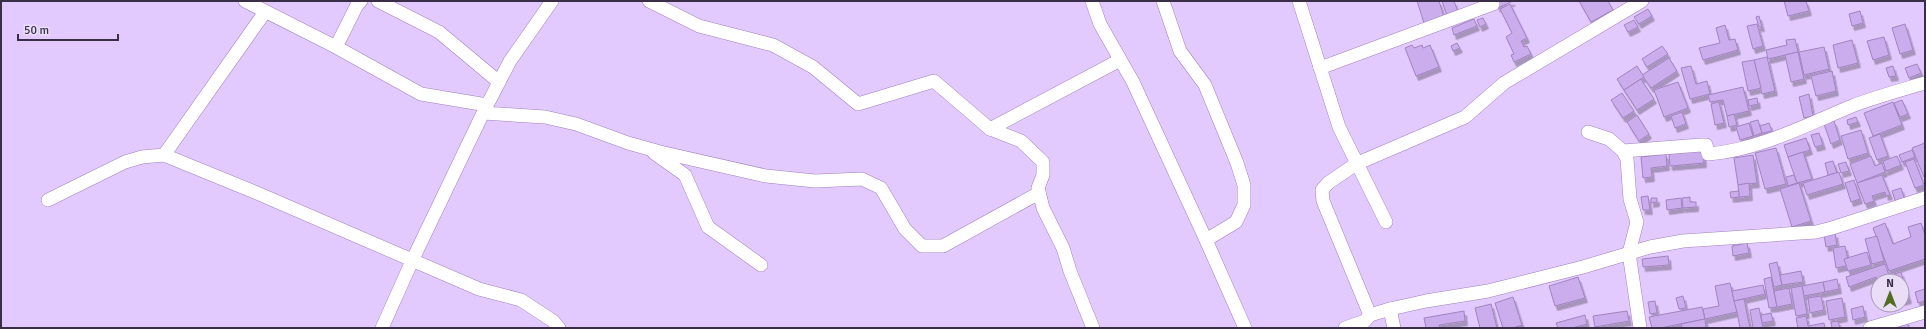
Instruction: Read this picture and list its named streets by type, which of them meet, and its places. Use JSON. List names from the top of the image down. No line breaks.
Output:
{"scale_bar":"50 m","north":"top"}
